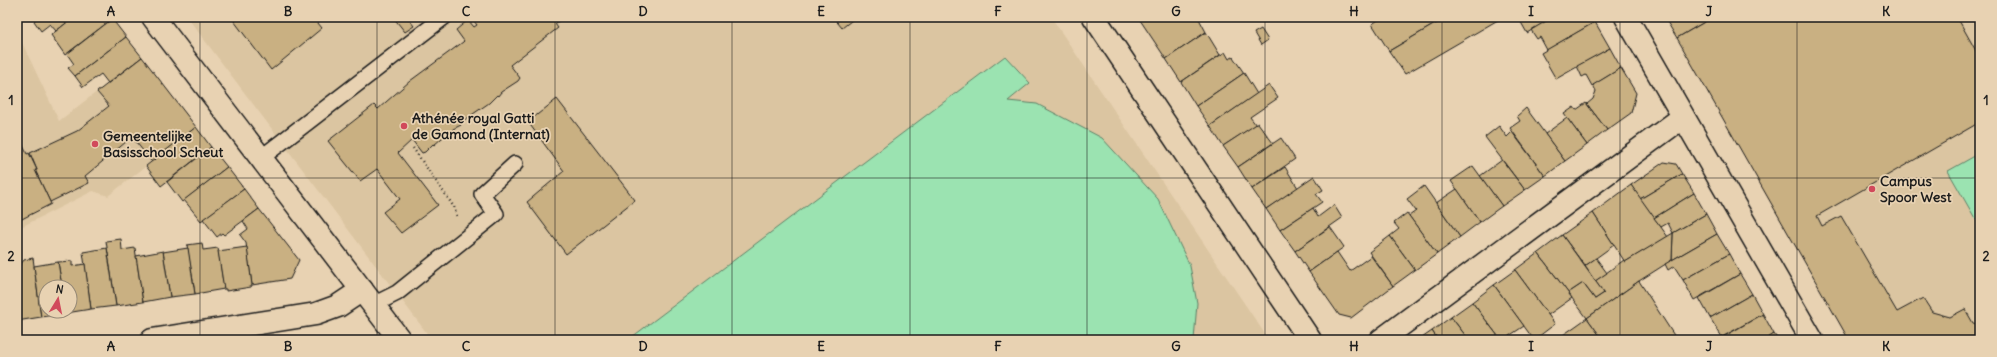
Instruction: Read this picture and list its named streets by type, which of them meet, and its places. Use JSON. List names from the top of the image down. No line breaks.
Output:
{"places":["Athénée royal Gatti de Gamond (Internat)","Gemeentelijke Basisschool Scheut","Campus Spoor West"],"north":"top","grid":{"columns":["A","B","C","D","E","F","G","H","I","J","K"],"rows":["1","2"]}}
